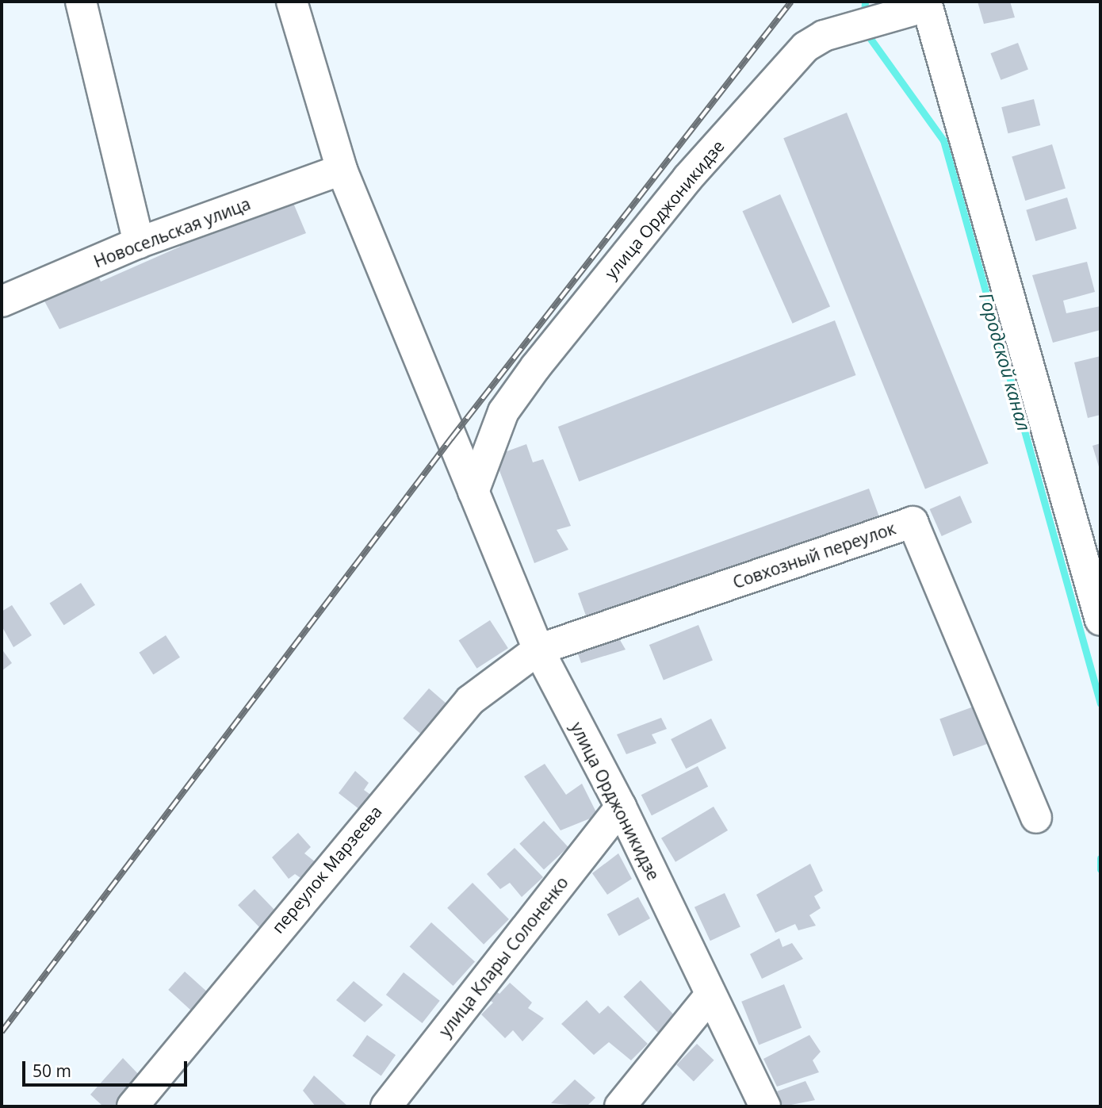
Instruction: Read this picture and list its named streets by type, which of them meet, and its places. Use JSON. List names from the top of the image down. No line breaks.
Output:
{"streets":{"street":["улица Орджоникидзе","Новосельская улица","Совхозный переулок","переулок Марзеева","улица Клары Солоненко"]},"crossings":[["улица Орджоникидзе","Новосельская улица"],["улица Орджоникидзе","Совхозный переулок"],["улица Орджоникидзе","переулок Марзеева"],["улица Орджоникидзе","улица Клары Солоненко"],["Совхозный переулок","переулок Марзеева"]],"water":["Городской канал"],"scale_bar":"50 m"}
